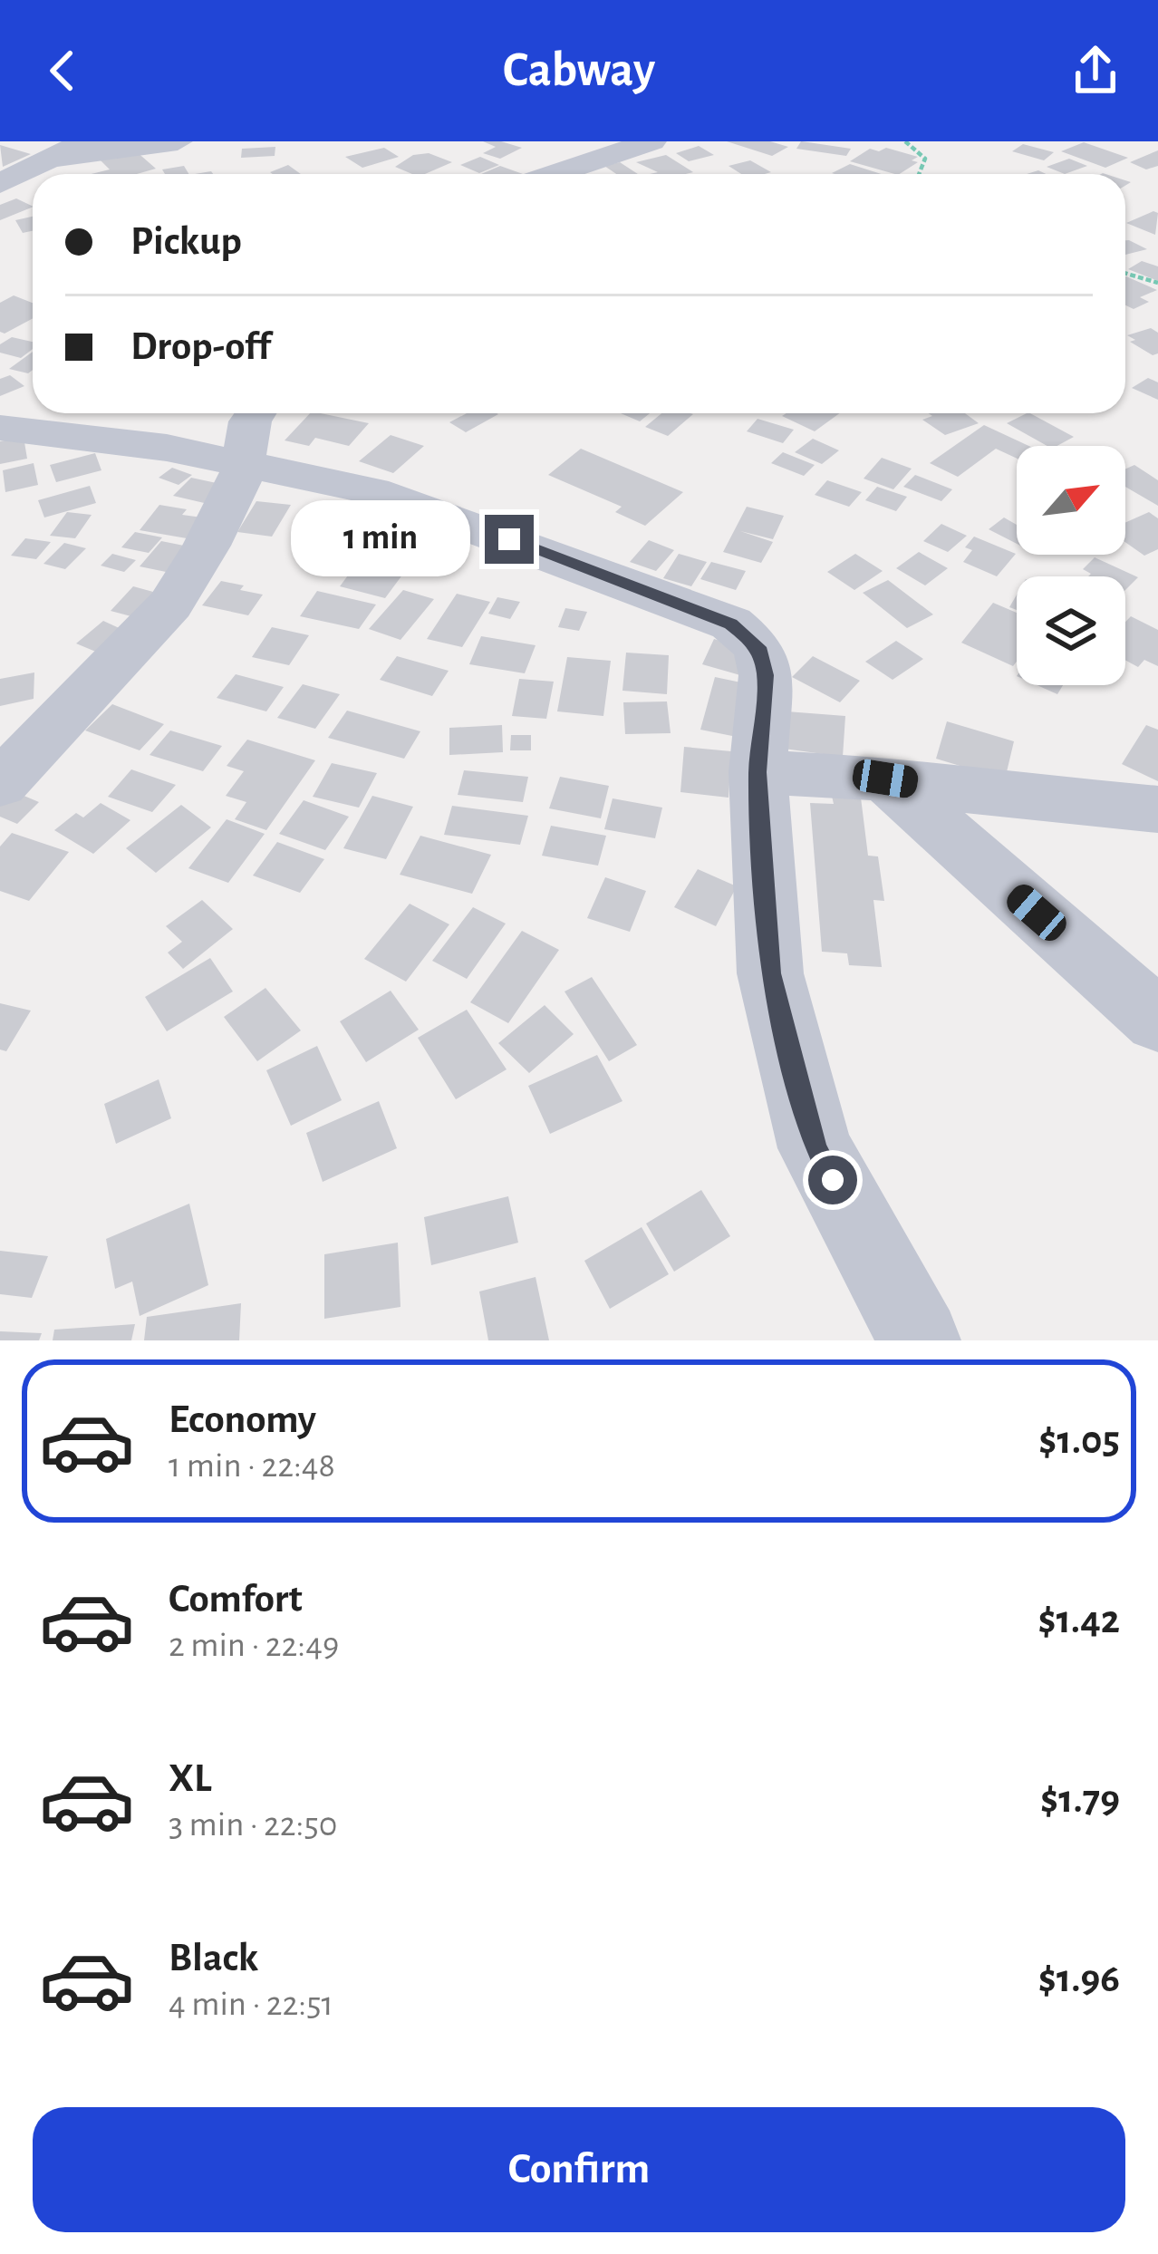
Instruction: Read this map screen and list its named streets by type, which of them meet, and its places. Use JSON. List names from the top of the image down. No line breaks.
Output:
{"north":"top right","page":{"header":"Cabway","banner":["Pickup","Drop-off"],"bubble":"1 min","list":[{"name":"Economy","note":"1 min · 22:48","value":"$1.05"},{"name":"Comfort","note":"2 min · 22:49","value":"$1.42"},{"name":"XL","note":"3 min · 22:50","value":"$1.79"},{"name":"Black","note":"4 min · 22:51","value":"$1.96"}],"buttons":"Confirm"}}
